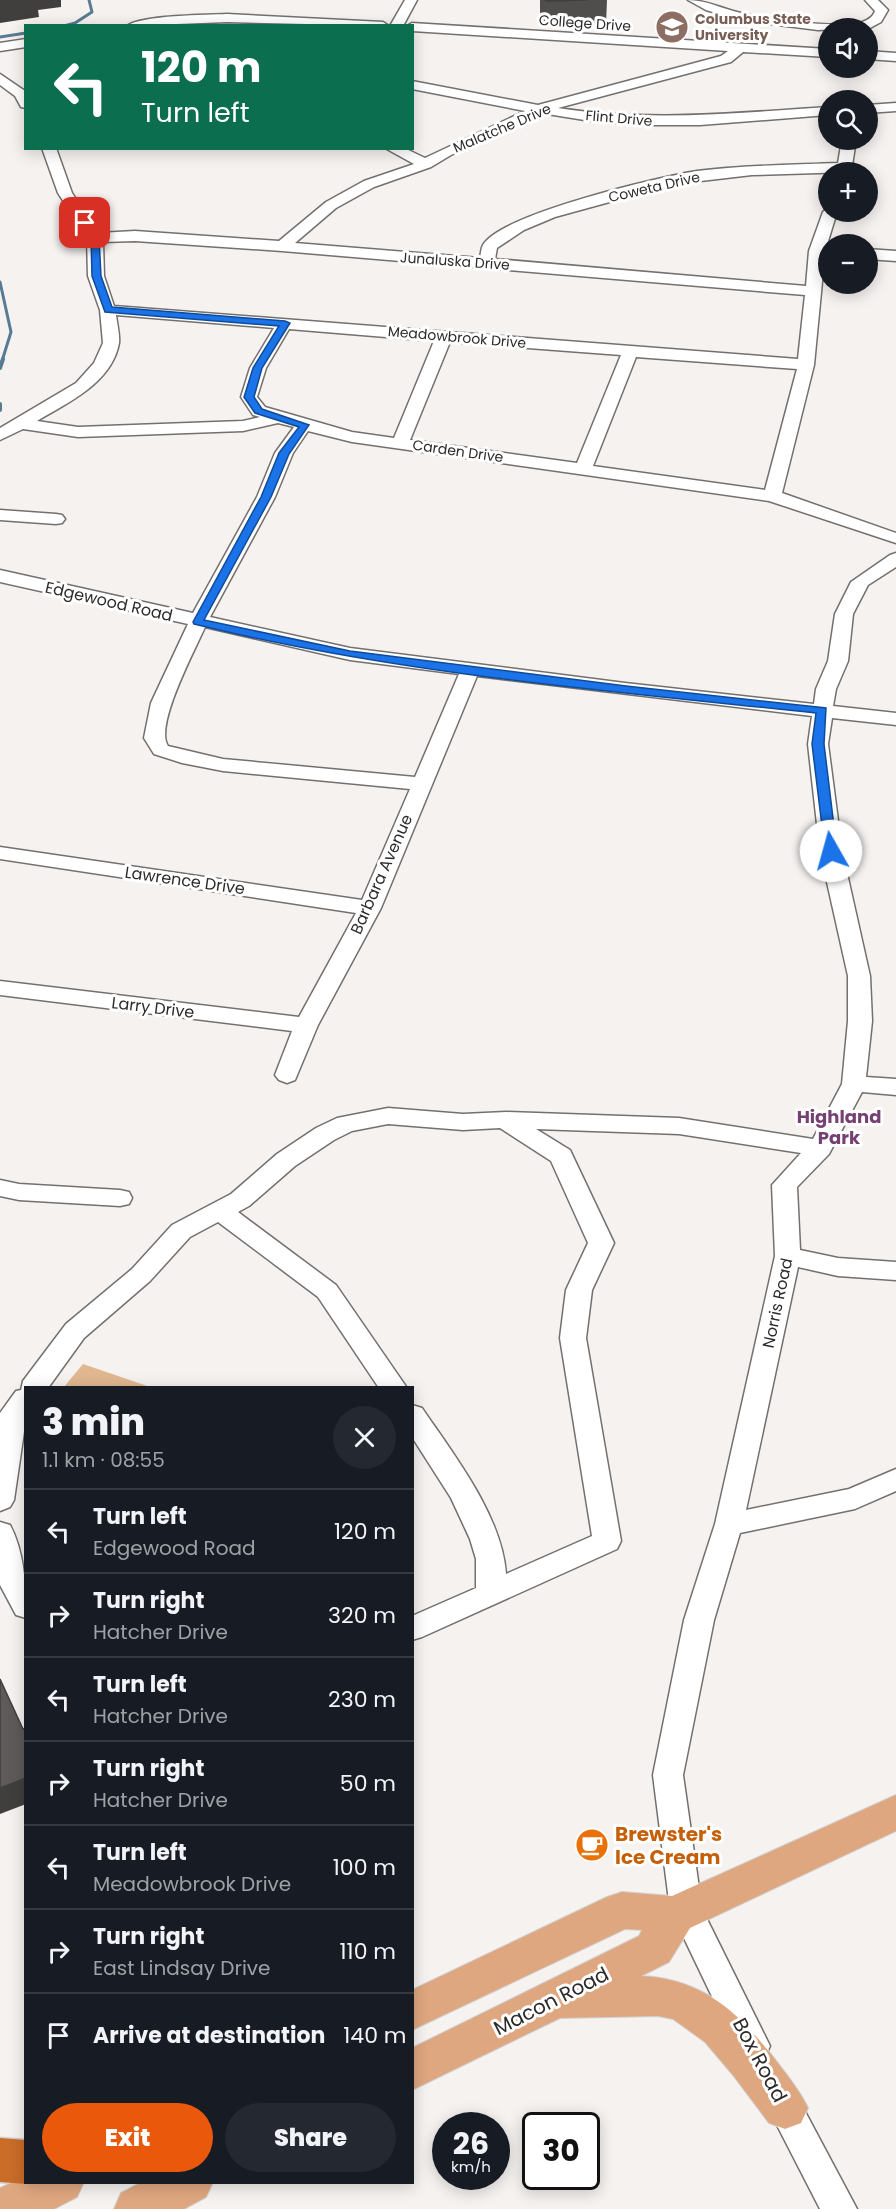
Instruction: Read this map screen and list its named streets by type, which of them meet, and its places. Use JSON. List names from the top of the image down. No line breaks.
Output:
{"streets":{"main road":["Macon Road"],"street":["College Drive","Flint Drive","Malatche Drive","Coweta Drive","Junaluska Drive","Meadowbrook Drive","Carden Drive","Edgewood Road","Barbara Avenue","Lawrence Drive","Larry Drive","Norris Road","Box Road"]},"crossings":[["College Drive","Malatche Drive"],["Flint Drive","Malatche Drive"],["Malatche Drive","Junaluska Drive"],["Coweta Drive","Junaluska Drive"],["Carden Drive","Norris Road"],["Edgewood Road","Barbara Avenue"],["Edgewood Road","Norris Road"],["Barbara Avenue","Lawrence Drive"],["Barbara Avenue","Larry Drive"],["Norris Road","Macon Road"],["Norris Road","Box Road"],["Macon Road","Box Road"]],"districts":["Highland Park"],"places":{"school or university":["Columbus State University"],"cafe":["Brewster's Ice Cream"]},"page":{"map_buttons":["+","−"],"turn":["120 m","Turn left"],"heading":["3 min","1.1 km · 08:55"],"list":[{"name":"Turn left","note":"Edgewood Road","value":"120 m"},{"name":"Turn right","note":"Hatcher Drive","value":"320 m"},{"name":"Turn left","note":"Hatcher Drive","value":"230 m"},{"name":"Turn right","note":"Hatcher Drive","value":"50 m"},{"name":"Turn left","note":"Meadowbrook Drive","value":"100 m"},{"name":"Turn right","note":"East Lindsay Drive","value":"110 m"},{"name":"Arrive at destination","value":"140 m"}],"buttons":["Exit","Share"],"speed":"26 km/h","limit":"30"}}
